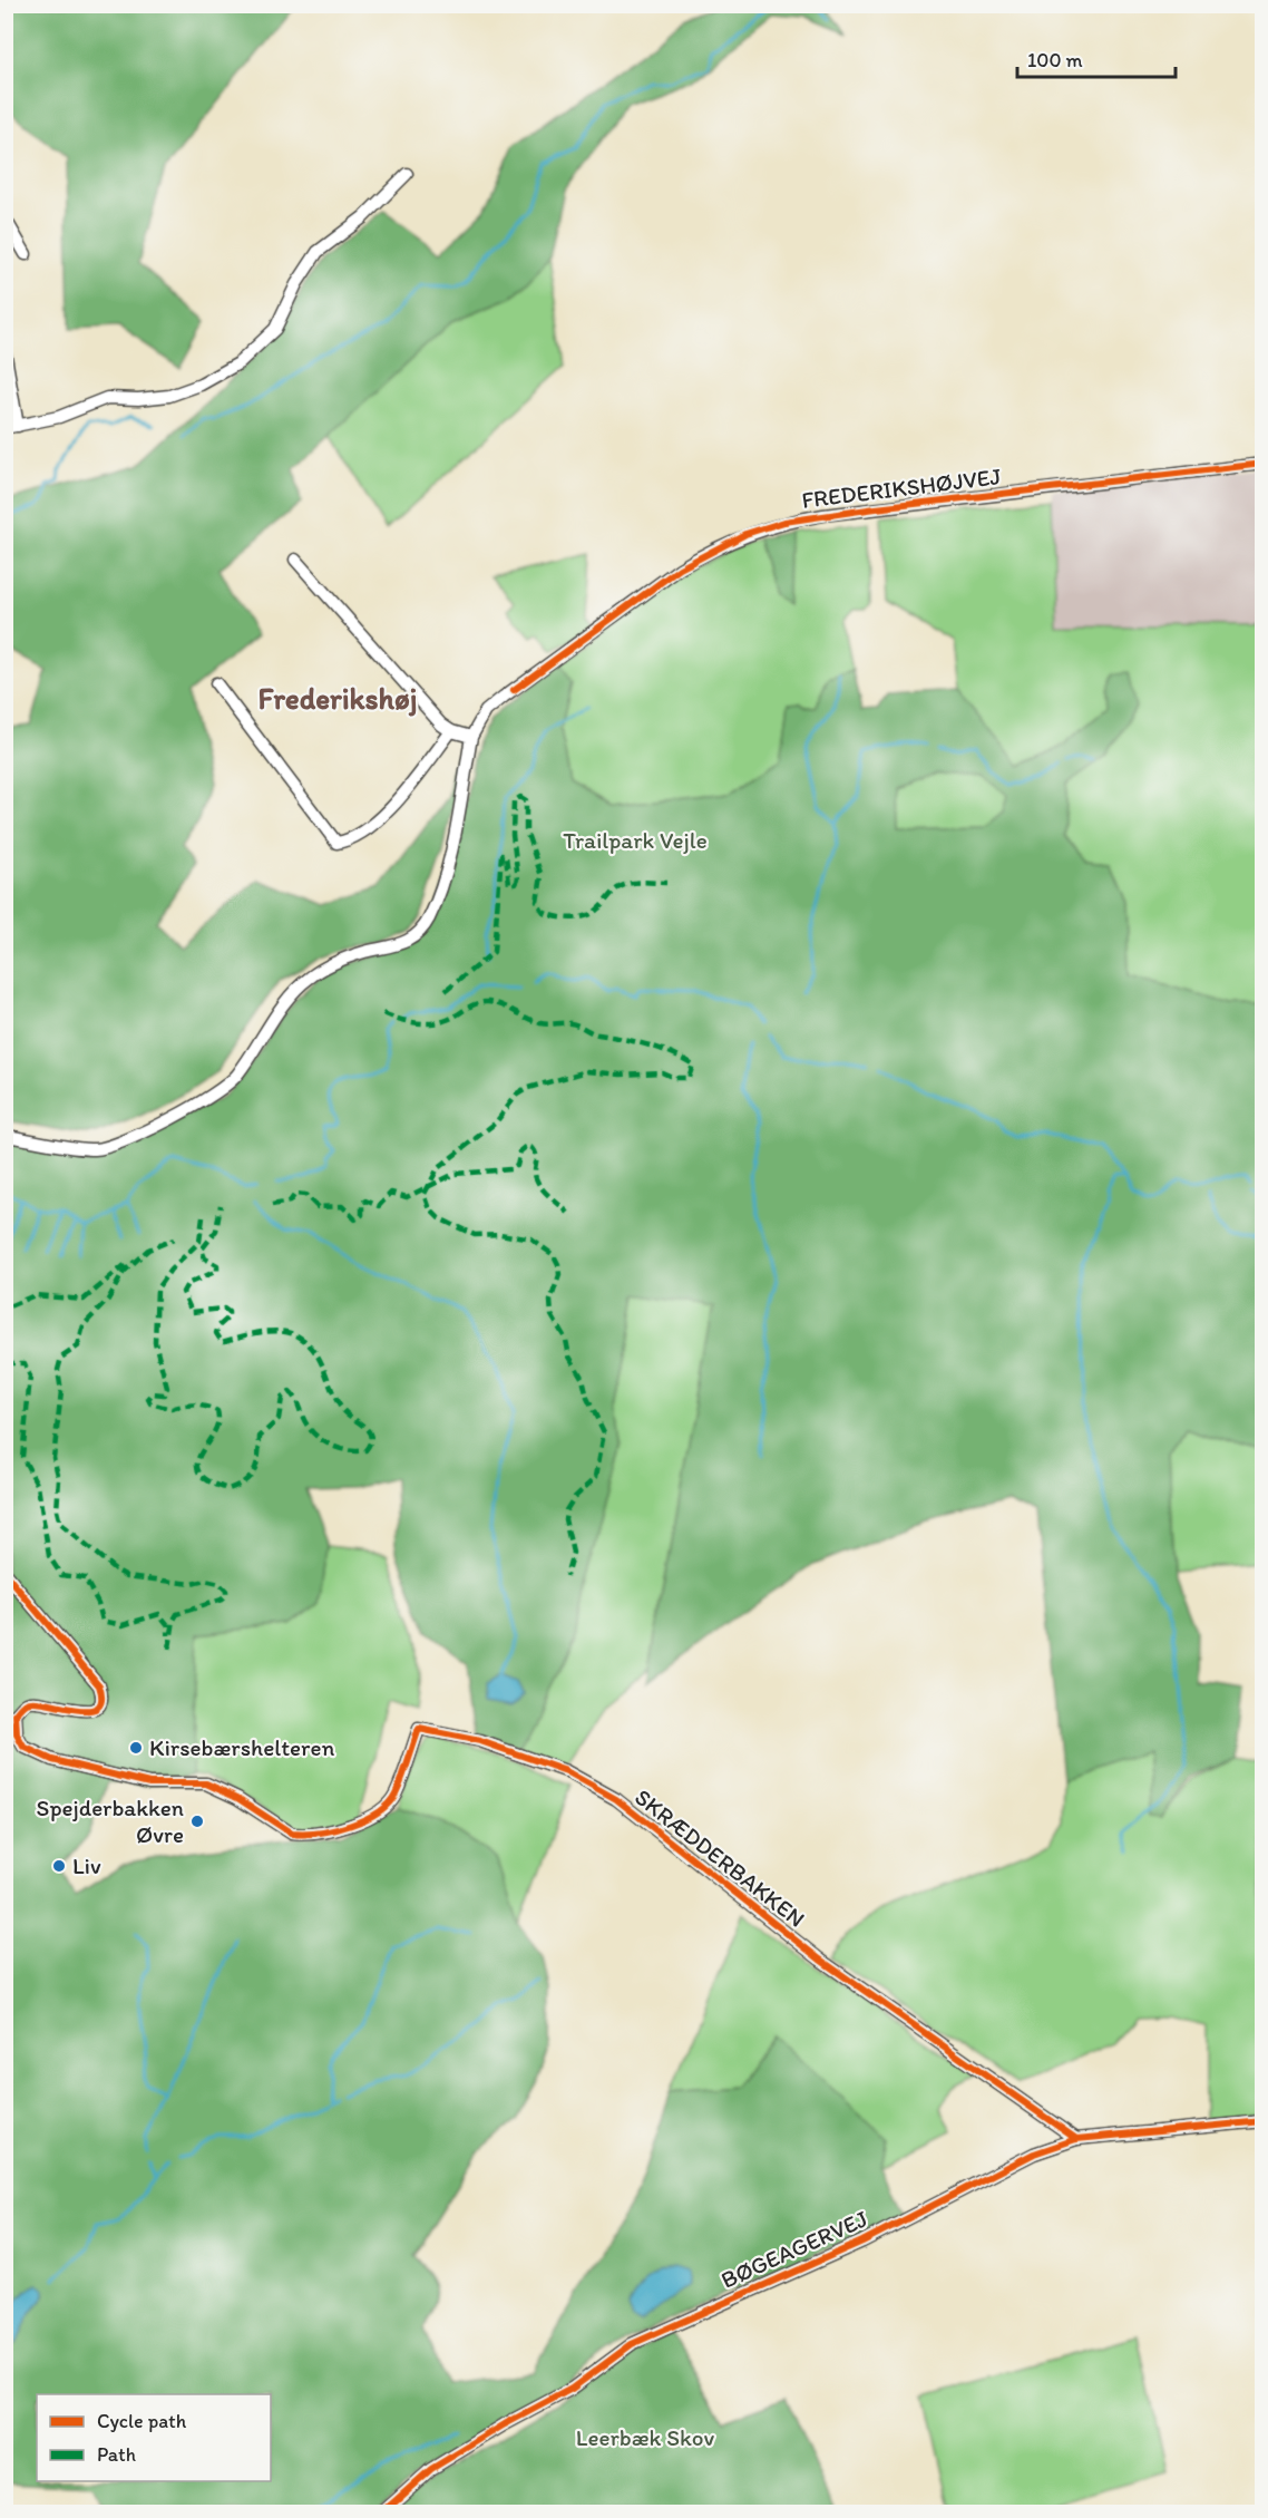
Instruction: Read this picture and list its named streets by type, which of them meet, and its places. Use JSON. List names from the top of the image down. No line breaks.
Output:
{"streets":{"street":["FREDERIKSHØJVEJ","SKRÆDDERBAKKEN","BØGEAGERVEJ"]},"crossings":[["SKRÆDDERBAKKEN","BØGEAGERVEJ"]],"districts":["Frederikshøj"],"parks":["Trailpark Vejle","Leerbæk Skov"],"places":["Kirsebærshelteren","Spejderbakken Øvre","Liv"],"legend":["Cycle path","Path"],"scale_bar":"100 m"}
